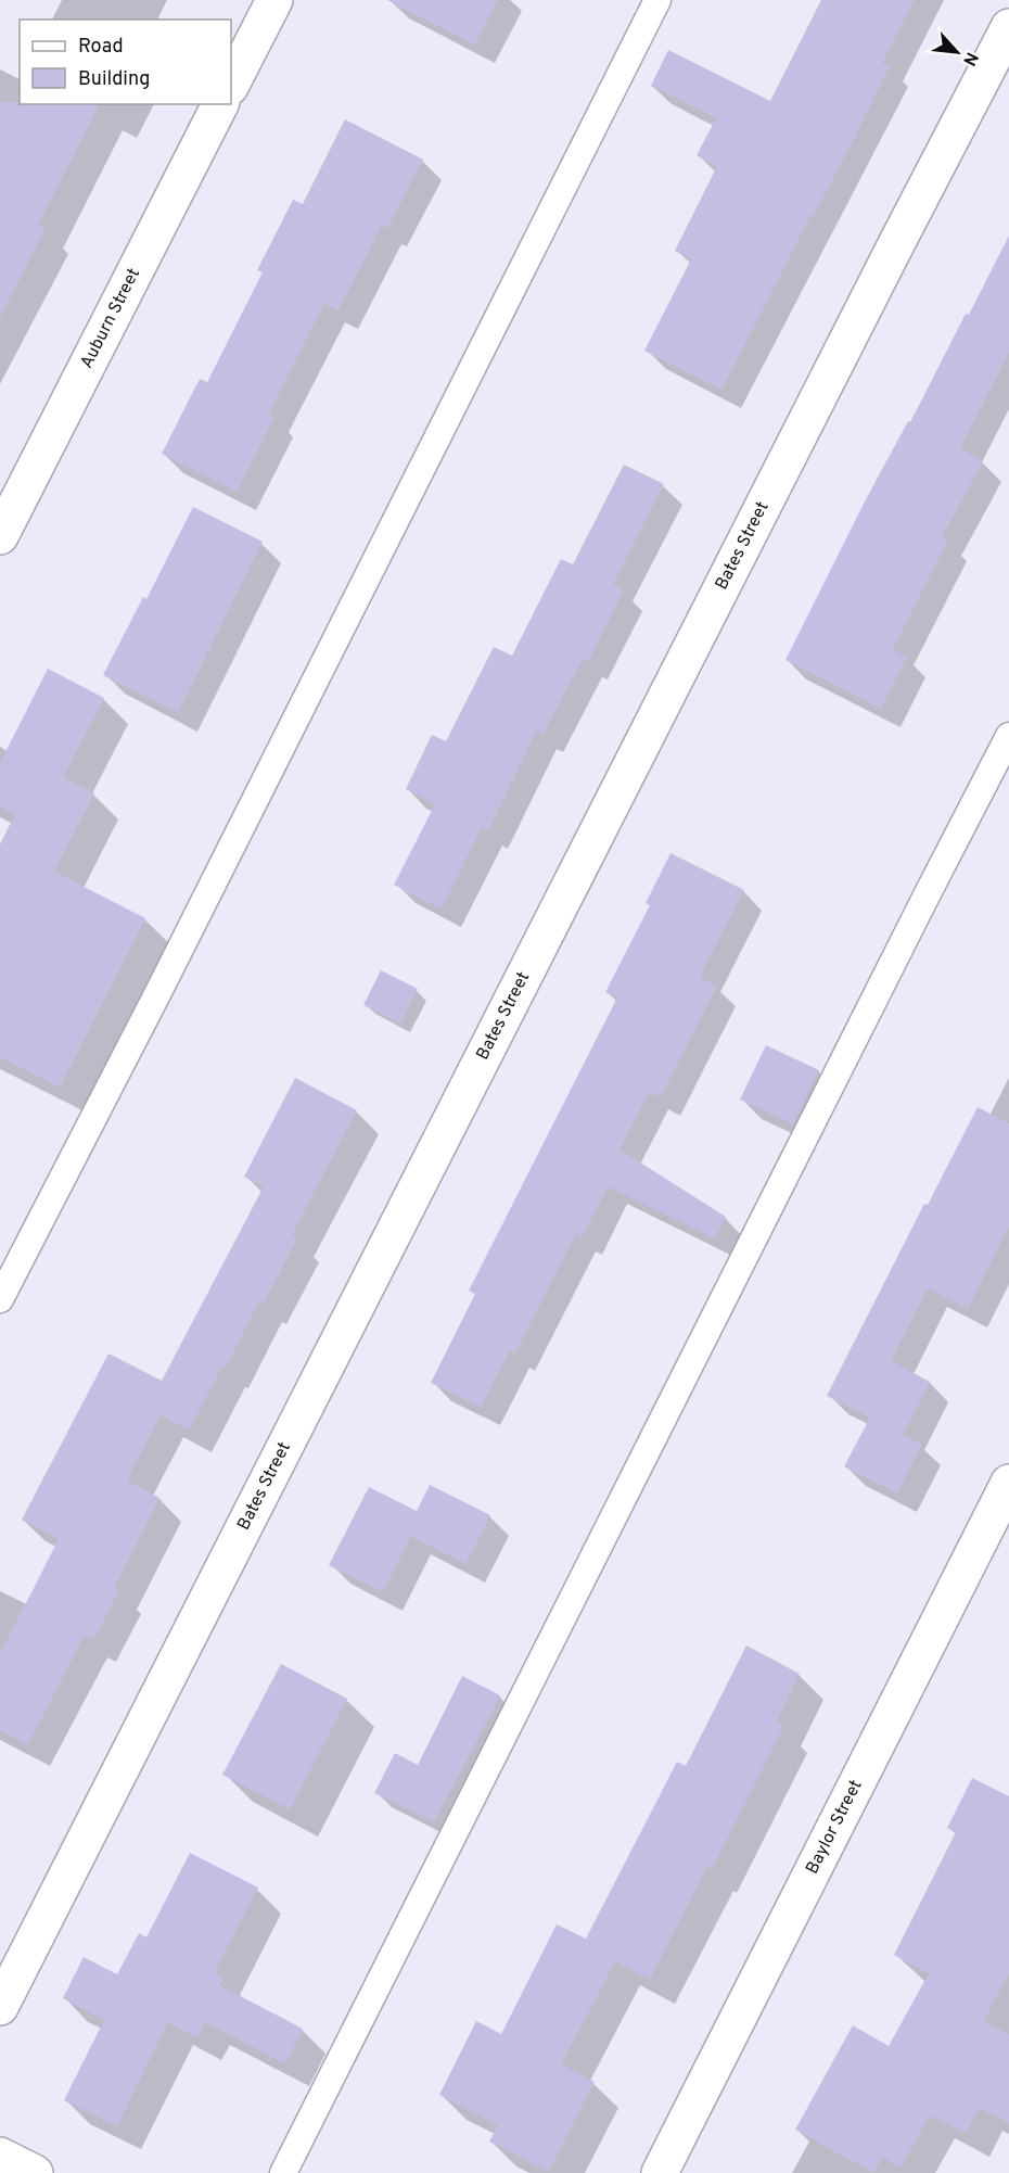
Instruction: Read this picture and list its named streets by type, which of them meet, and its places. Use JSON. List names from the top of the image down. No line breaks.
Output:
{"streets":{"street":["Auburn Street","Bates Street","Baylor Street"]},"legend":["Road","Building"],"north":"bottom right"}
